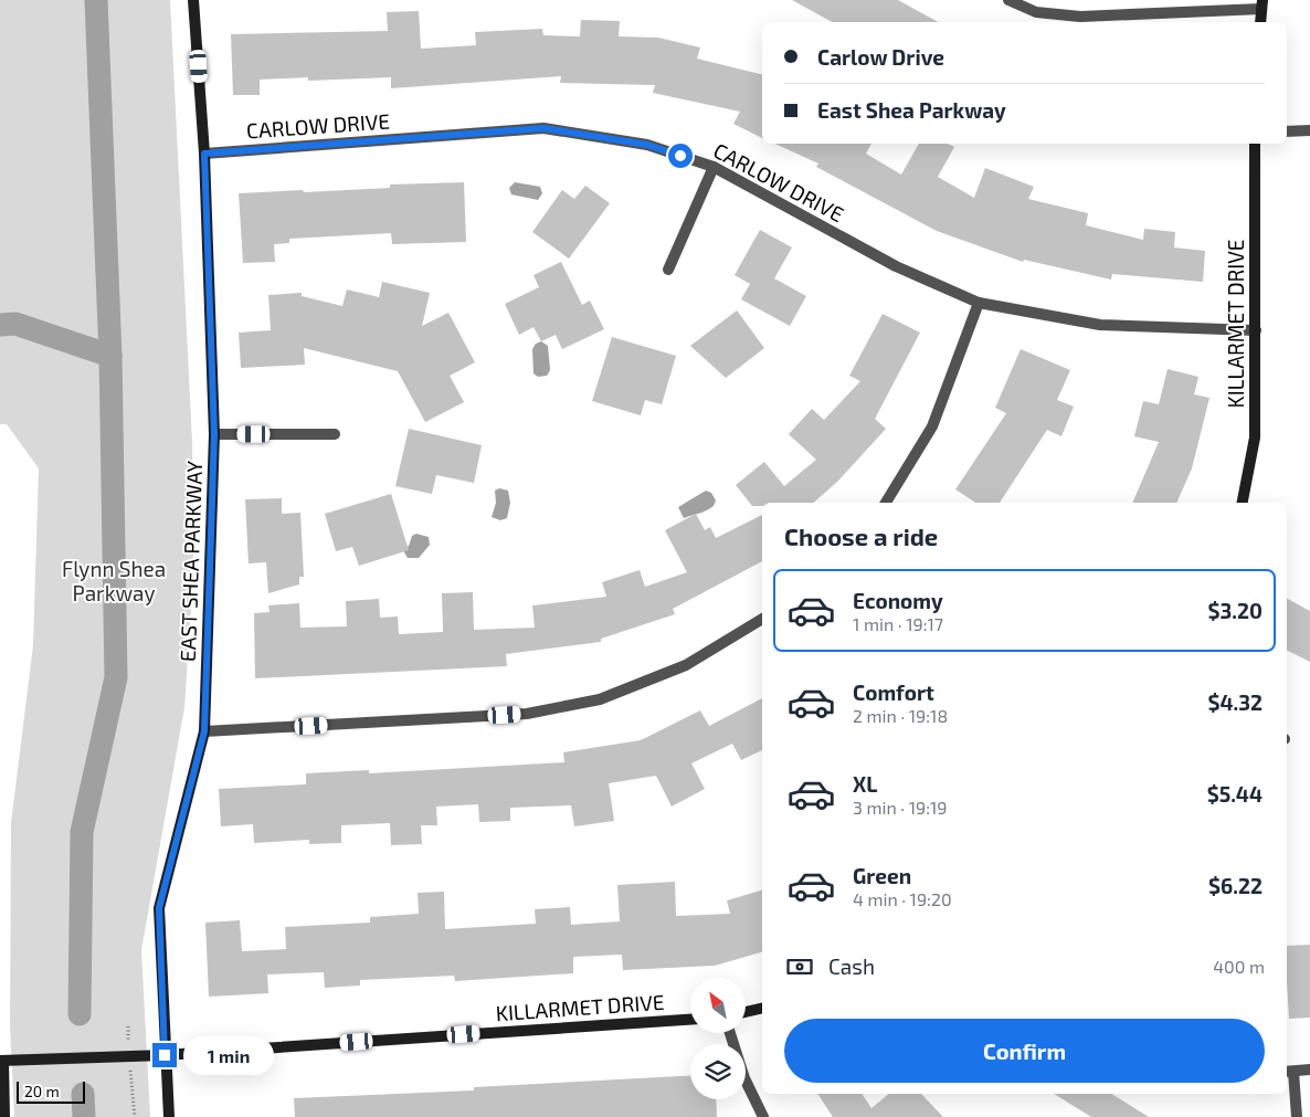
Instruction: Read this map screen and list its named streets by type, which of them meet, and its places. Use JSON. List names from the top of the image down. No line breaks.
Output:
{"streets":{"street":["CARLOW DRIVE","KILLARMET DRIVE","EAST SHEA PARKWAY"]},"crossings":[["CARLOW DRIVE","KILLARMET DRIVE"],["CARLOW DRIVE","EAST SHEA PARKWAY"],["KILLARMET DRIVE","EAST SHEA PARKWAY"]],"parks":["Flynn Shea Parkway"],"scale_bar":"20 m","north":"top left","page":{"banner":["Carlow Drive","East Shea Parkway"],"heading":"Choose a ride","list":[{"name":"Economy","note":"1 min · 19:17","value":"$3.20"},{"name":"Comfort","note":"2 min · 19:18","value":"$4.32"},{"name":"XL","note":"3 min · 19:19","value":"$5.44"},{"name":"Green","note":"4 min · 19:20","value":"$6.22"}],"pay":["Cash","400 m"],"buttons":"Confirm","bubble":"1 min","scale":"20 m"}}
